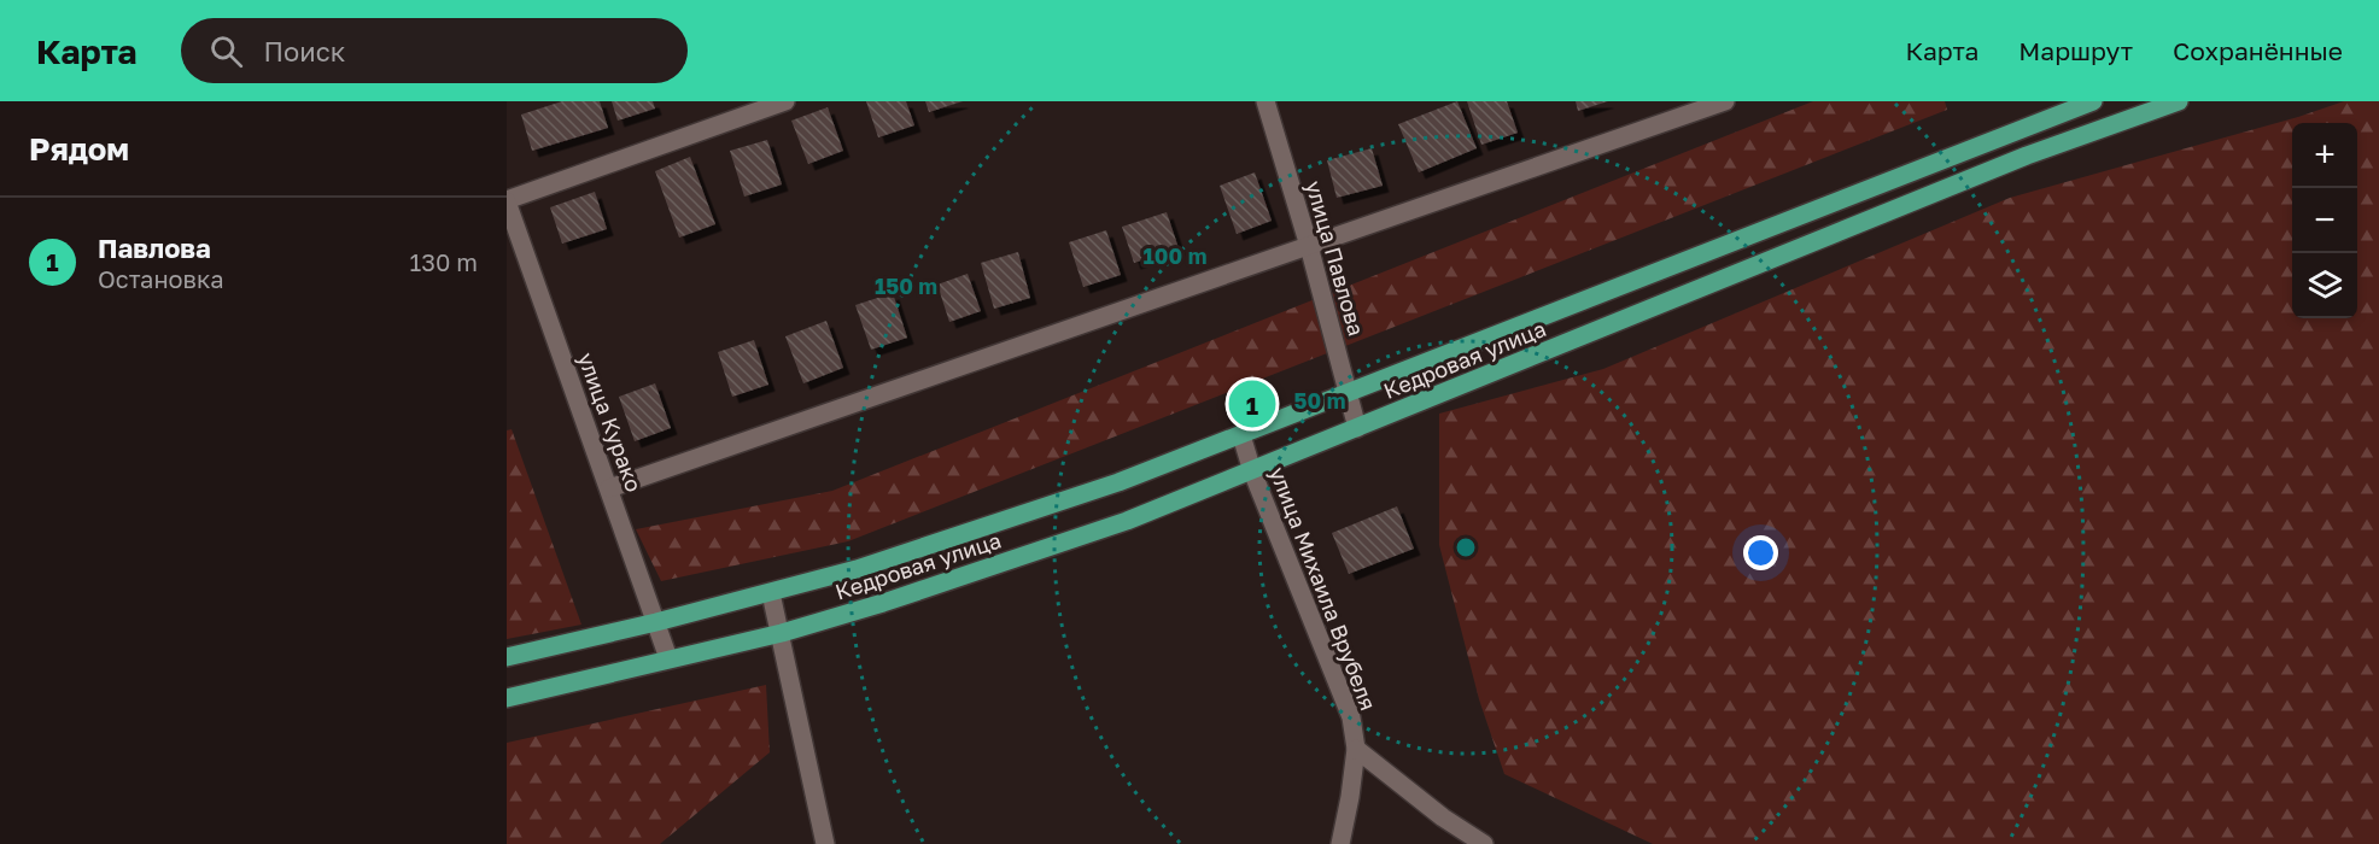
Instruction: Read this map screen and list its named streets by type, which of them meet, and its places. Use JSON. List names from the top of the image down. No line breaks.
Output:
{"streets":{"main road":["Кедровая улица"],"street":["улица Павлова","улица Курако","улица Михаила Врубеля"]},"crossings":[["улица Павлова","Кедровая улица"],["Кедровая улица","улица Курако"],["Кедровая улица","улица Михаила Врубеля"]],"page":{"header":"Карта","search":"Поиск","nav":["Карта","Маршрут","Сохранённые"],"heading":"Рядом","map_buttons":["+","−"],"list":[{"mark":"1","name":"Павлова","note":"Остановка","value":"130 m"}],"pins":"1"},"rings":["100 m","150 m","50 m"]}
